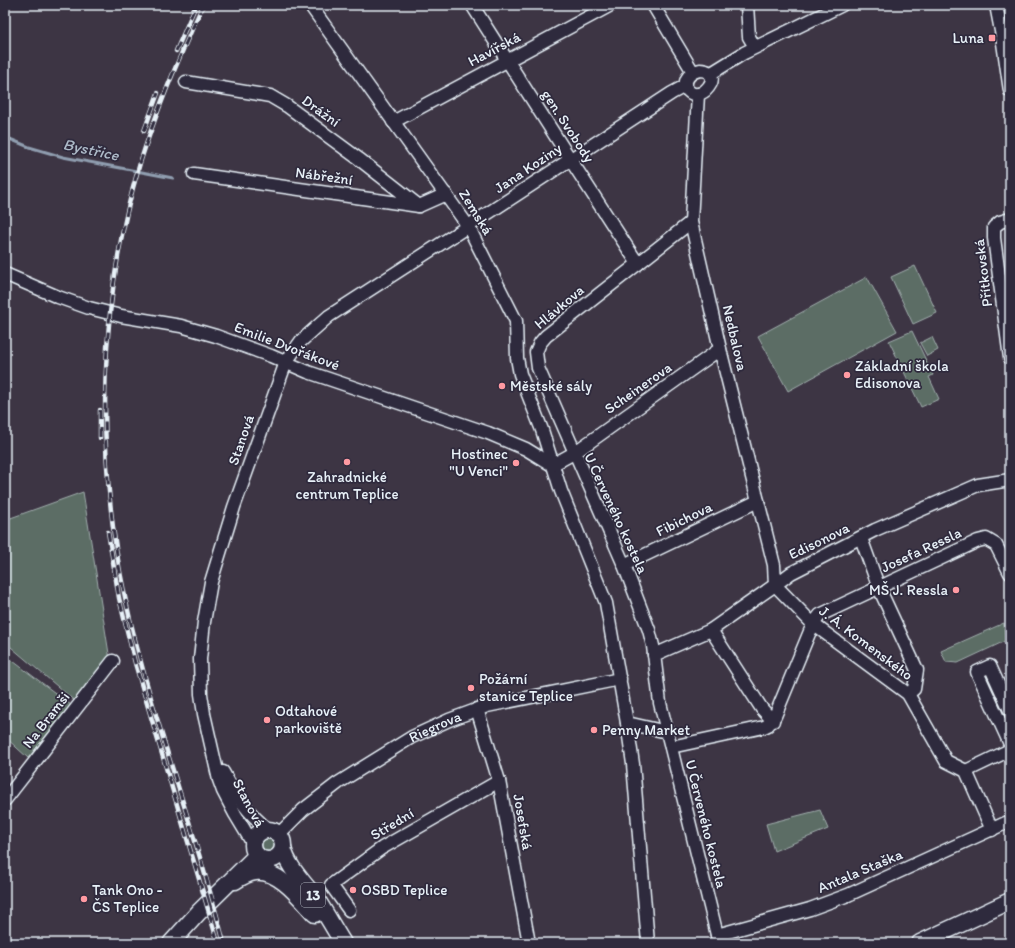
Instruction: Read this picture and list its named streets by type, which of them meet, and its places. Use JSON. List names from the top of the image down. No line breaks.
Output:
{"streets":{"main road":["13"],"street":["Havířská","Drážní","gen. Svobody","Jana Koziny","Nábřežní","Zemská","Přítkovská","Hlávkova","Nedbalova","Emilie Dvořákové","Scheinerova","Stanová","U Červeného kostela","Fibichova","Edisonova","Josefa Ressla","J. Á. Komenského","Na Bramši","Riegrova","Josefská","Střední","Antala Staška"]},"crossings":[["Havířská","gen. Svobody"],["Havířská","Zemská"],["Drážní","Nábřežní"],["gen. Svobody","Jana Koziny"],["gen. Svobody","Hlávkova"],["Jana Koziny","Zemská"],["Jana Koziny","Nedbalova"],["Jana Koziny","Stanová"],["Zemská","Emilie Dvořákové"],["Zemská","Stanová"],["Zemská","U Červeného kostela"],["Hlávkova","Nedbalova"],["Hlávkova","Scheinerova"],["Hlávkova","U Červeného kostela"],["Nedbalova","Scheinerova"],["Nedbalova","Fibichova"],["Nedbalova","Edisonova"],["Nedbalova","J. Á. Komenského"],["Emilie Dvořákové","Stanová"],["Emilie Dvořákové","U Červeného kostela"],["Scheinerova","U Červeného kostela"],["Stanová","Riegrova"],["Stanová","13"],["U Červeného kostela","Fibichova"],["U Červeného kostela","Edisonova"],["U Červeného kostela","Antala Staška"],["Edisonova","J. Á. Komenského"],["Josefa Ressla","J. Á. Komenského"],["Riegrova","Josefská"],["Riegrova","13"],["Josefská","Střední"]],"water":["Bystřice"],"places":{"transit":["Luna"],"other":["Základní škola Edisonova","Městské sály","Zahradnické centrum Teplice","Hostinec \"U Venci\"","MŠ J. Ressla","Požární stanice Teplice","Odtahové parkoviště","Penny Market","OSBD Teplice","Tank Ono - ČS Teplice"]}}
